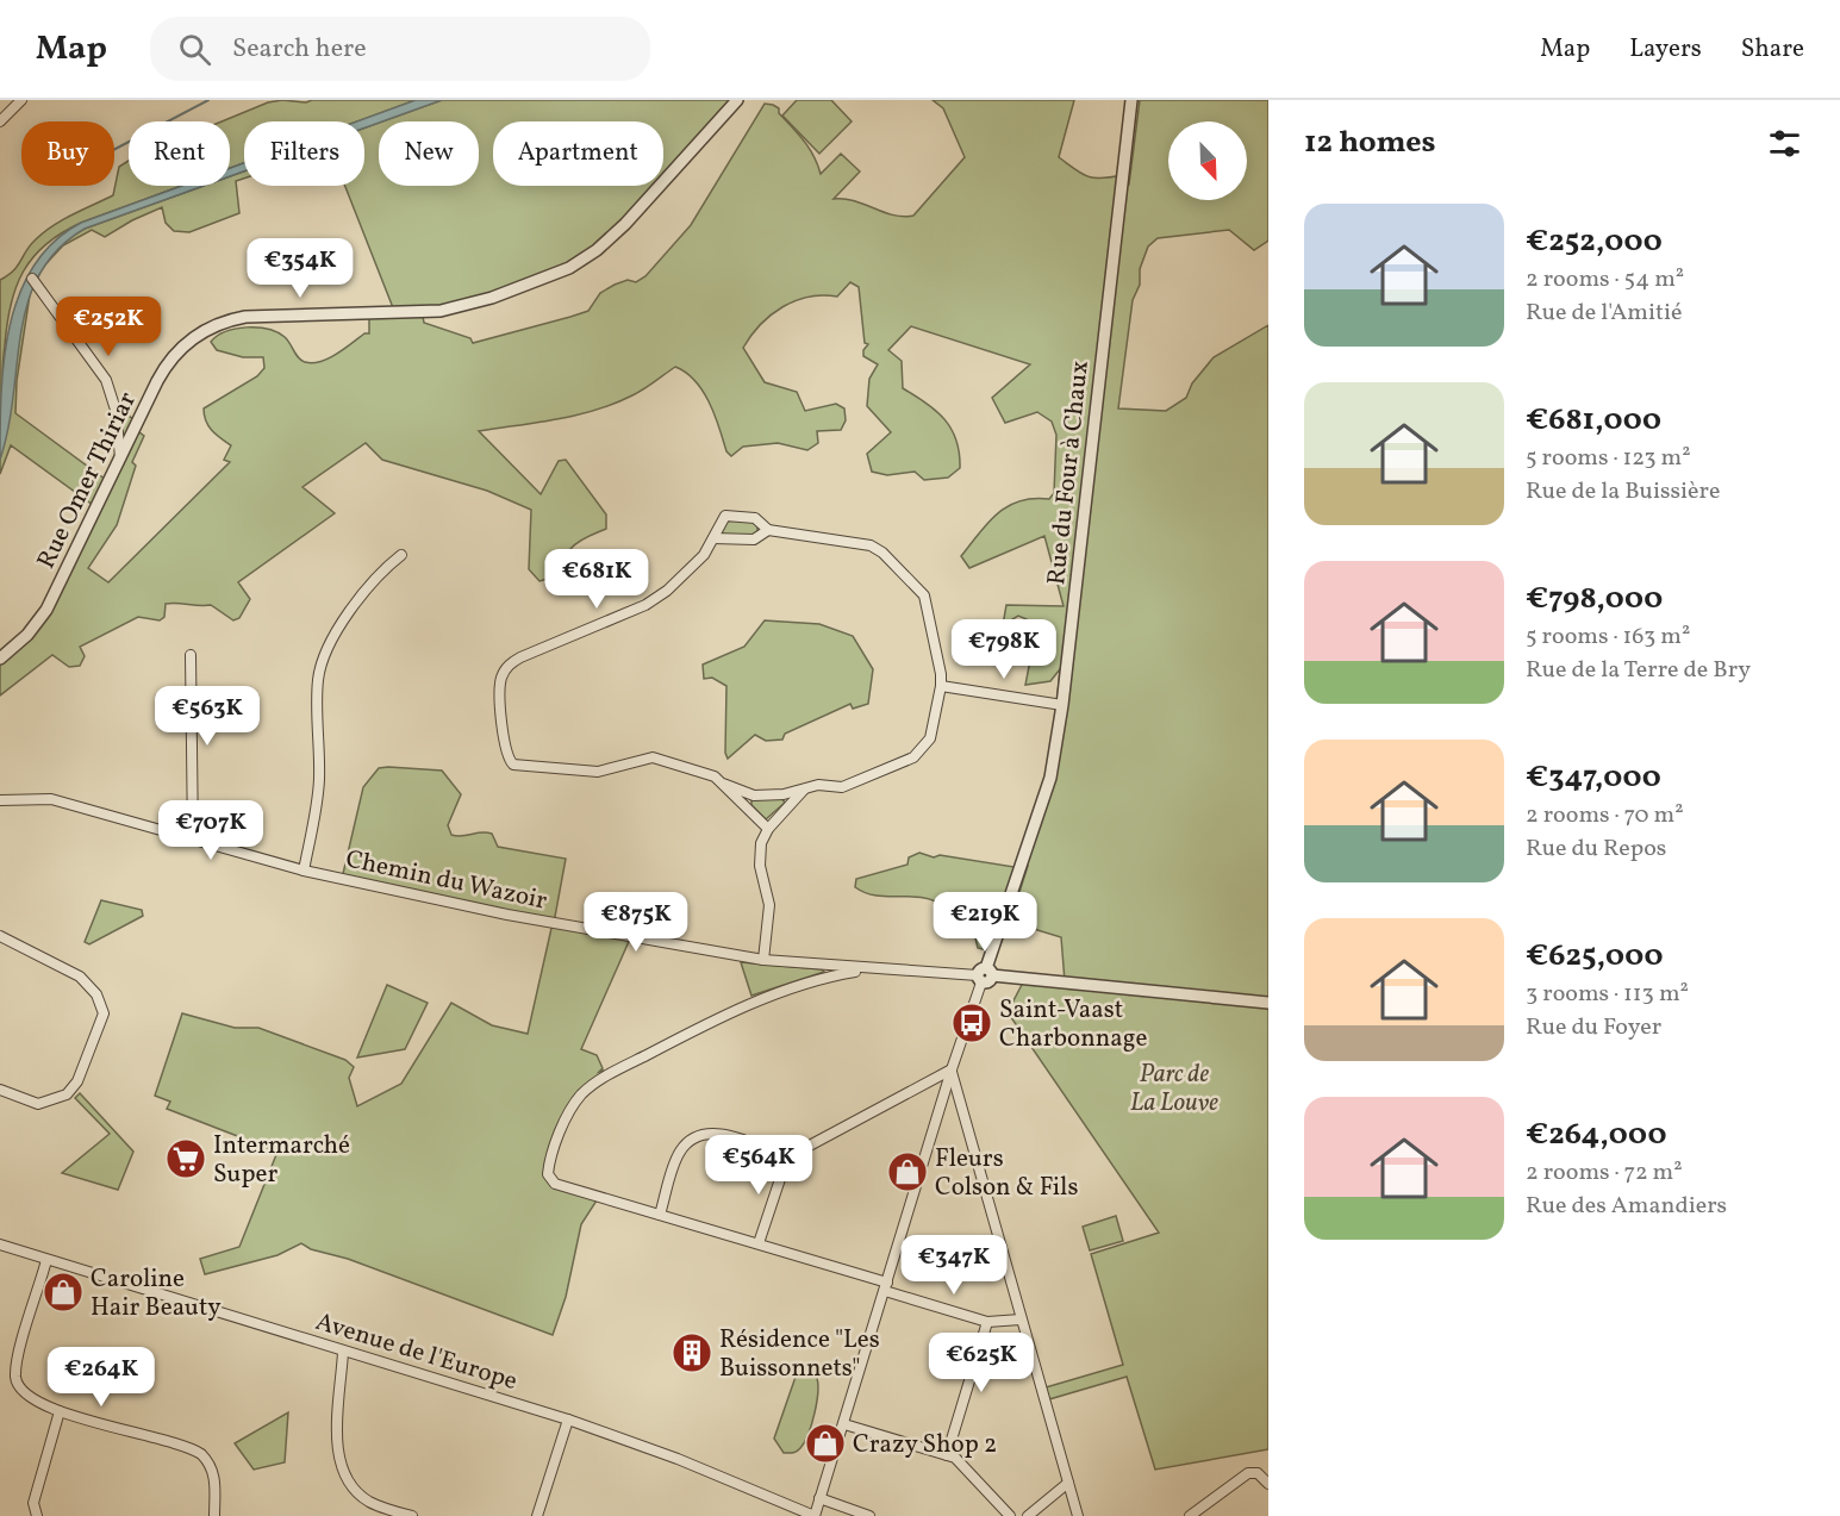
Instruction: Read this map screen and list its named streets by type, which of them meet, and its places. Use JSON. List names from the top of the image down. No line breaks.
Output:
{"streets":{"street":["Rue du Four à Chaux","Rue Omer Thiriar","Chemin du Wazoir","Avenue de l'Europe"]},"crossings":[["Rue du Four à Chaux","Chemin du Wazoir"]],"parks":["Parc de La Louve"],"places":{"bus stop":["Saint-Vaast Charbonnage"],"supermarket":["Intermarché Super"],"shop":["Fleurs Colson & Fils","Caroline Hair Beauty","Crazy Shop 2"],"building":["Résidence \"Les Buissonnets\""]},"north":"bottom right","page":{"header":"Map","search":"Search here","nav":["Map","Layers","Share"],"heading":"12 homes","chip":["Buy","Rent","Filters","New","Apartment"],"list":[{"name":"€252,000","note":"2 rooms · 54 m² · Rue de l'Amitié"},{"name":"€681,000","note":"5 rooms · 123 m² · Rue de la Buissière"},{"name":"€798,000","note":"5 rooms · 163 m² · Rue de la Terre de Bry"},{"name":"€347,000","note":"2 rooms · 70 m² · Rue du Repos"},{"name":"€625,000","note":"3 rooms · 113 m² · Rue du Foyer"},{"name":"€264,000","note":"2 rooms · 72 m² · Rue des Amandiers"}],"price":["€354K","€252K","€681K","€798K","€563K","€707K","€875K","€219K","€564K","€347K","€625K","€264K"]}}
